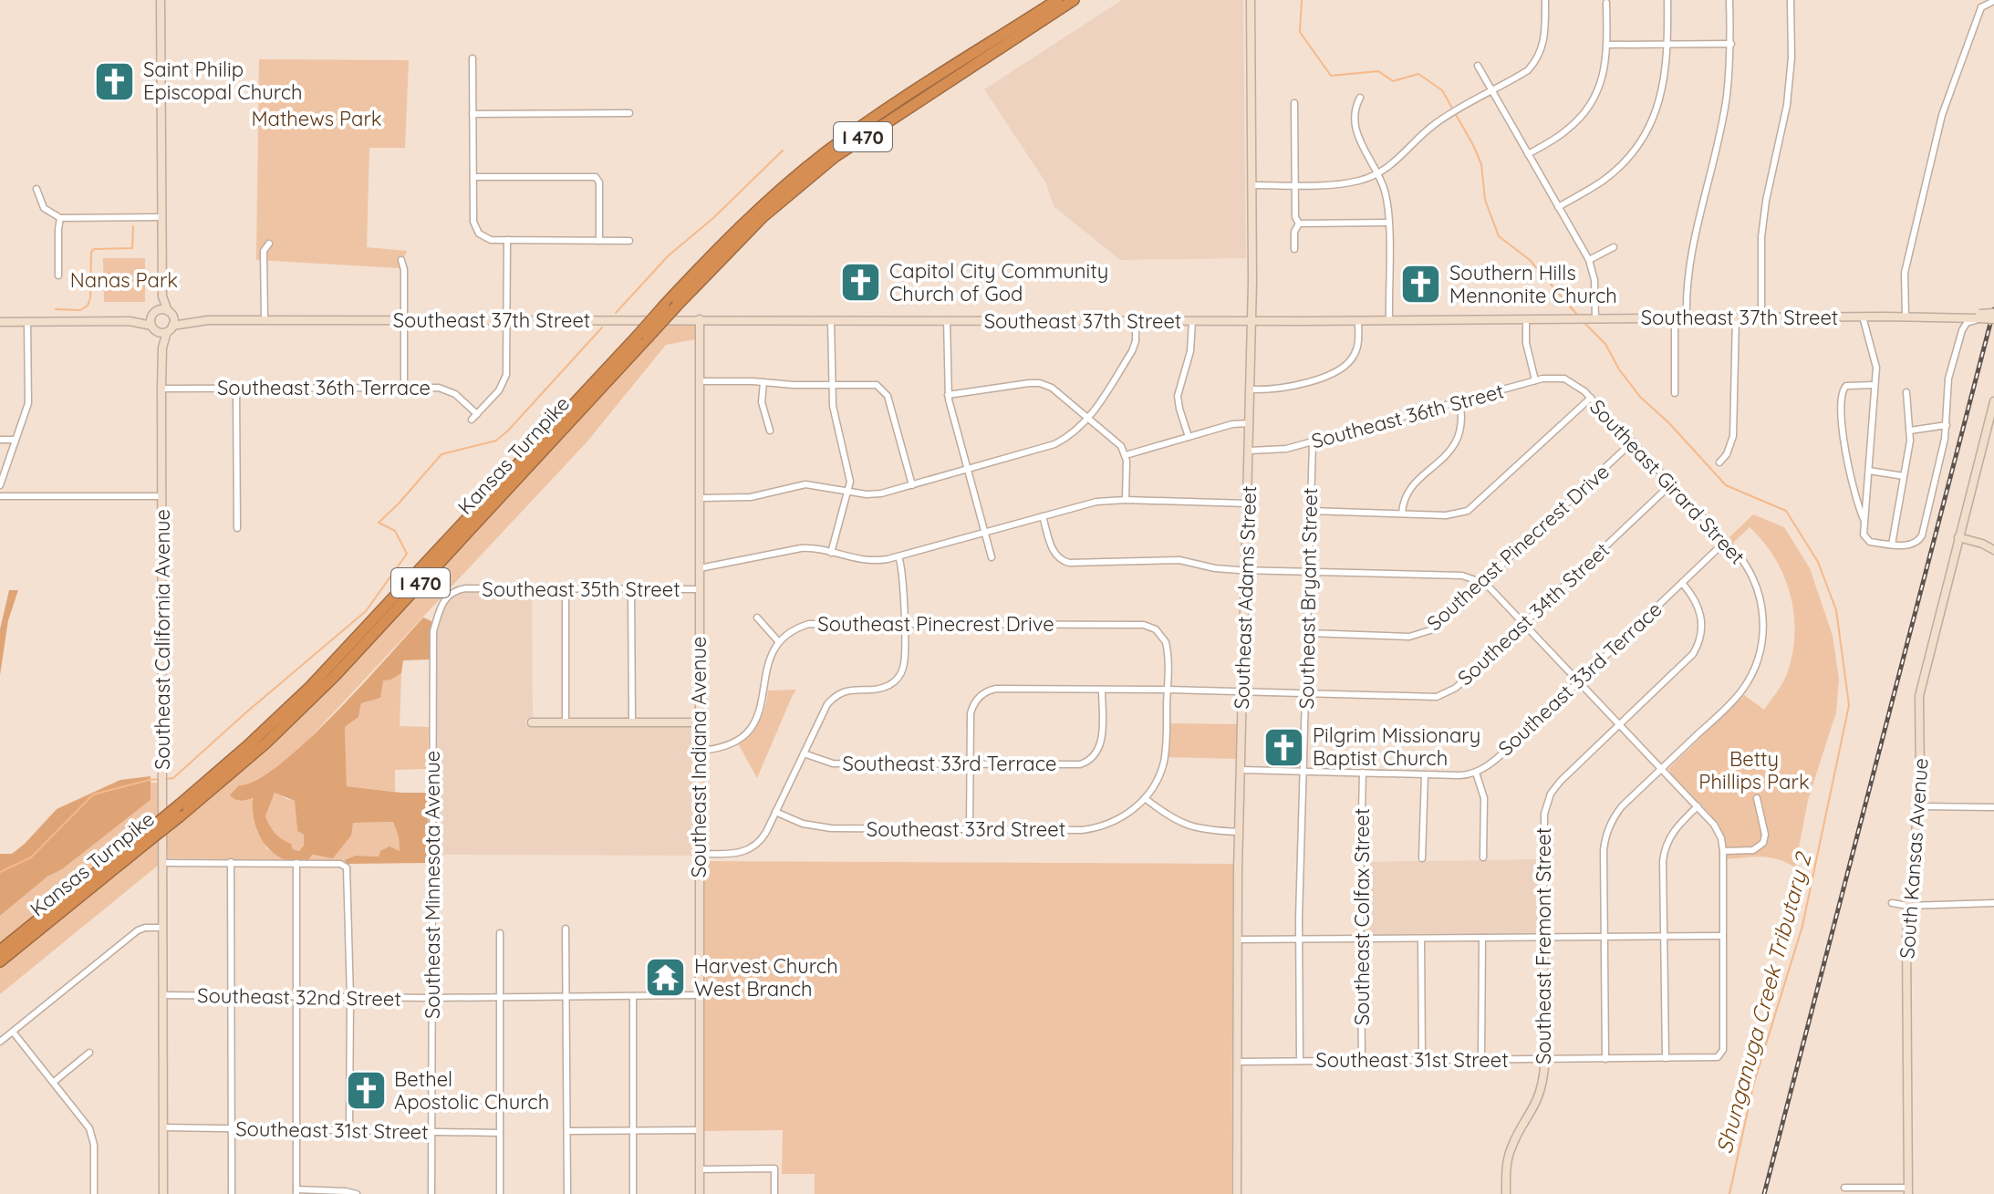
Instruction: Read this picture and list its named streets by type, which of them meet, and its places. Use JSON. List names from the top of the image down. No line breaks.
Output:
{"streets":{"highway":["I 470","Kansas Turnpike"],"main road":["Southeast 37th Street","Southeast Adams Street","Southeast California Avenue","Southeast Indiana Avenue","South Kansas Avenue","Southeast Fremont Street"],"street":["Southeast 36th Terrace","Southeast 36th Street","Southeast Girard Street","Southeast Pinecrest Drive","Southeast 35th Street","Southeast Bryant Street","Southeast 34th Street","Southeast 33rd Terrace","Southeast 33rd Street","Southeast Minnesota Avenue","Southeast Colfax Street","Southeast 32nd Street","Southeast 31st Street"]},"crossings":[["Southeast 37th Street","Southeast 36th Terrace"],["Southeast 37th Street","Southeast Adams Street"],["Southeast 37th Street","Southeast California Avenue"],["Southeast 37th Street","Southeast Indiana Avenue"],["Southeast 36th Terrace","Southeast California Avenue"],["Southeast 36th Street","Southeast Girard Street"],["Southeast 36th Street","Southeast Adams Street"],["Southeast 36th Street","Southeast Bryant Street"],["Southeast Girard Street","Southeast Pinecrest Drive"],["Southeast Girard Street","Southeast 34th Street"],["Southeast Girard Street","Southeast 33rd Terrace"],["Southeast Girard Street","Southeast 31st Street"],["Southeast Pinecrest Drive","Southeast Bryant Street"],["Southeast Pinecrest Drive","Southeast 34th Street"],["Southeast 35th Street","Southeast Indiana Avenue"],["Southeast 35th Street","Southeast Minnesota Avenue"],["Southeast Adams Street","Southeast 34th Street"],["Southeast Adams Street","Southeast 31st Street"],["Southeast Bryant Street","Southeast 34th Street"],["Southeast Bryant Street","Southeast 31st Street"],["Southeast 34th Street","Southeast 33rd Terrace"],["Southeast California Avenue","Southeast 32nd Street"],["Southeast California Avenue","Southeast 31st Street"],["Southeast 33rd Terrace","Southeast Fremont Street"],["Southeast Indiana Avenue","Southeast 32nd Street"],["Southeast Minnesota Avenue","Southeast 32nd Street"],["Southeast Minnesota Avenue","Southeast 31st Street"],["Southeast Colfax Street","Southeast 31st Street"],["Southeast Fremont Street","Southeast 31st Street"]],"water":["Shunganuga Creek Tributary 2"],"parks":["Mathews Park","Nanas Park","Betty Phillips Park"],"places":{"church":["Saint Philip Episcopal Church","Capitol City Community Church of God","Southern Hills Mennonite Church","Pilgrim Missionary Baptist Church","Bethel Apostolic Church"],"temple":["Harvest Church West Branch"]}}
